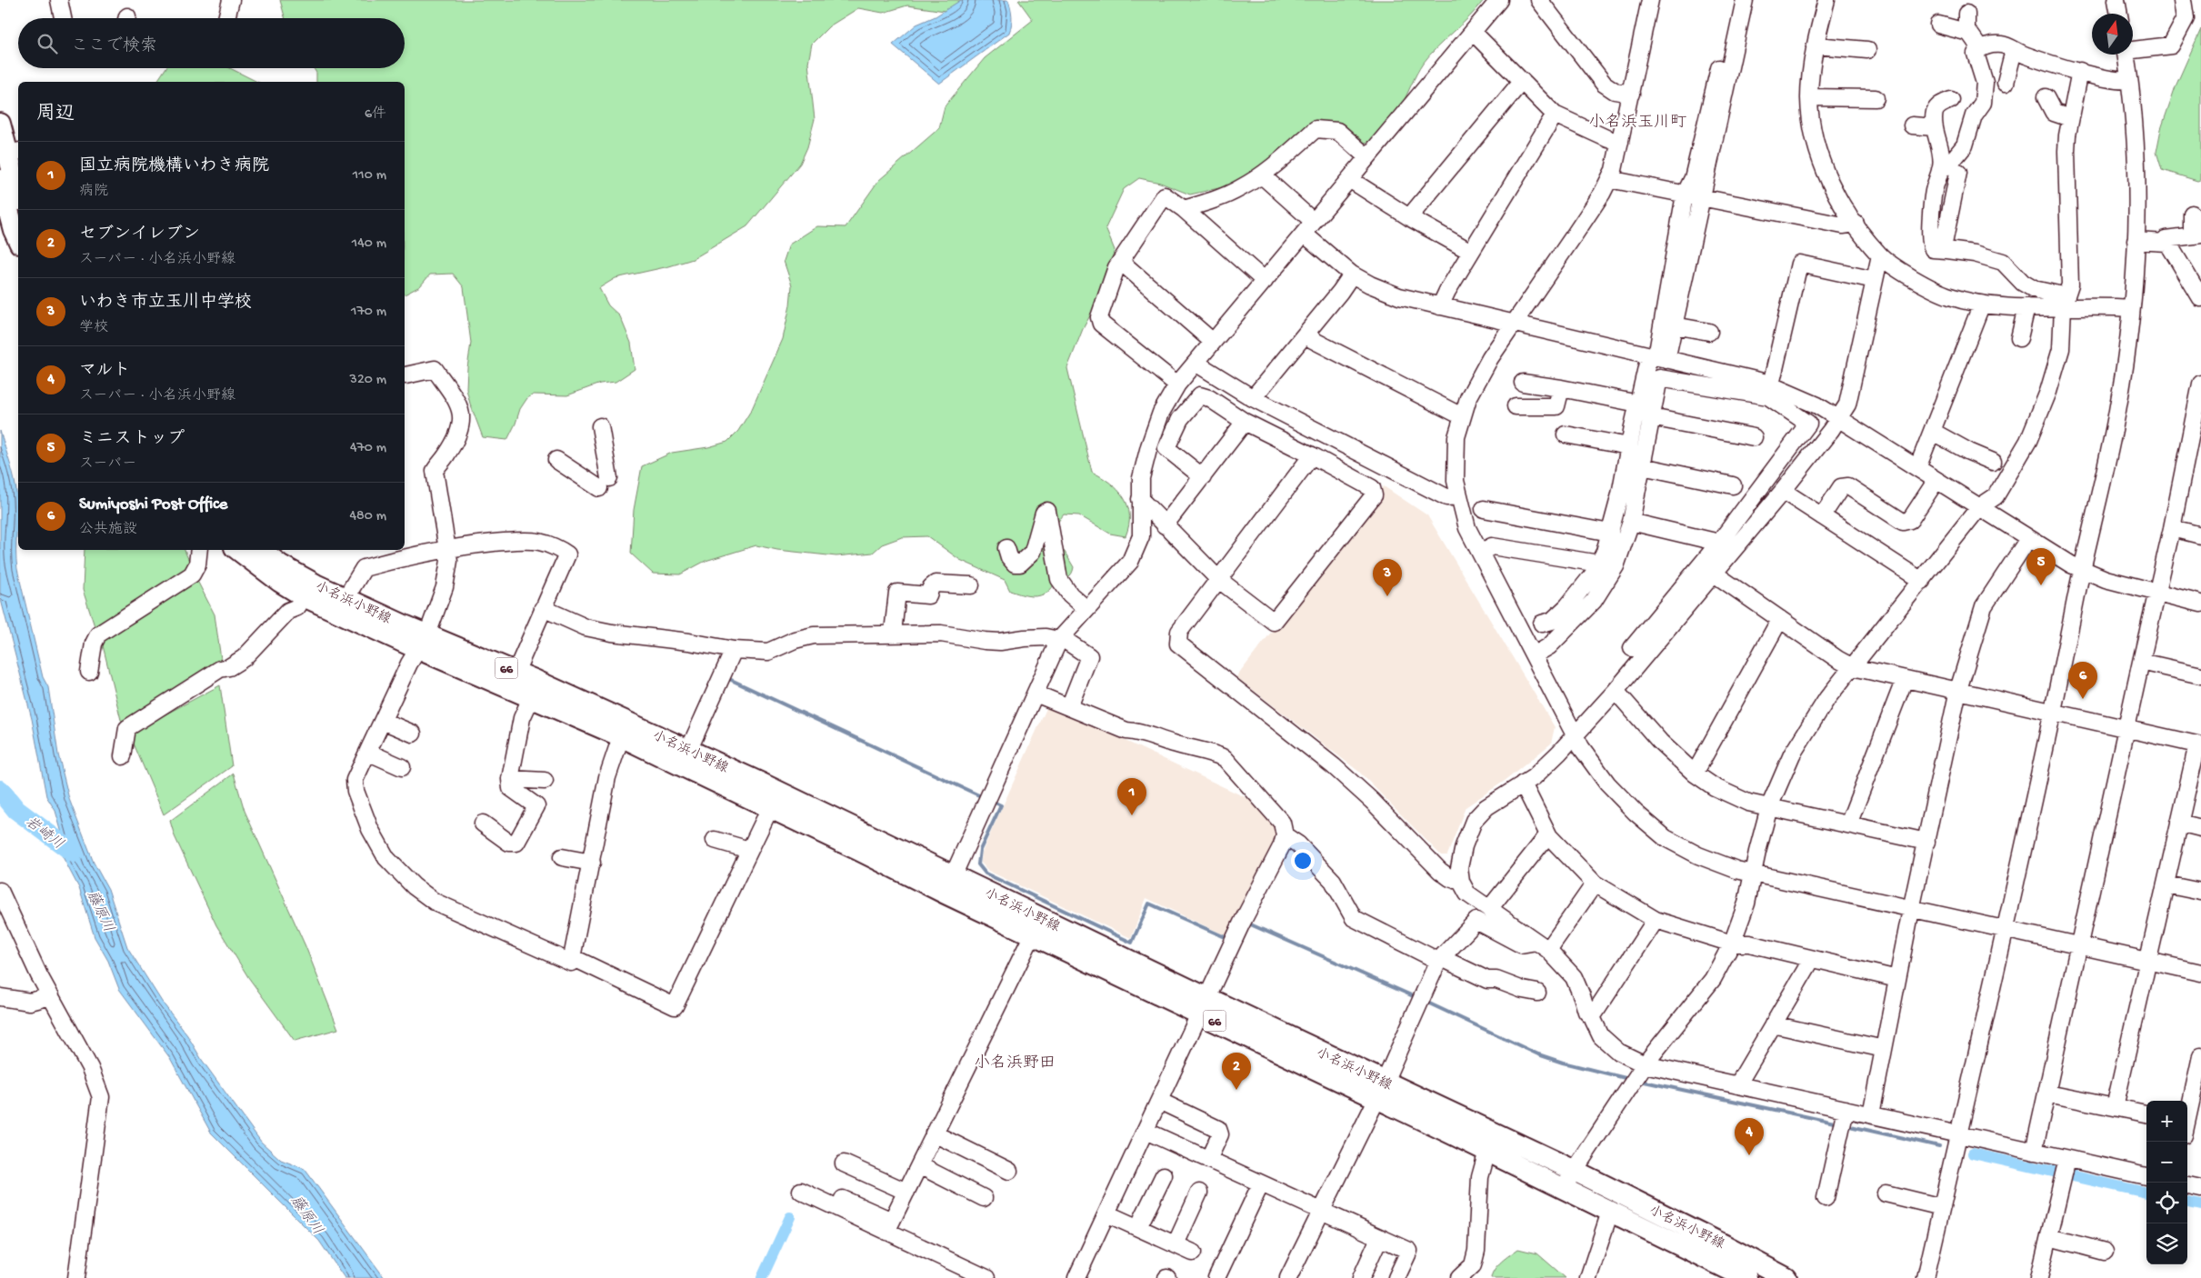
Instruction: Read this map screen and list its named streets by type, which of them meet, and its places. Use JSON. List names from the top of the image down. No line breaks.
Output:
{"streets":{"main road":["小名浜小野線","66"]},"districts":["小名浜玉川町","小名浜野田"],"water":["岩崎川","藤原川"],"north":"top","page":{"search":"ここで検索","heading":["周辺","6件"],"list":[{"mark":"1","name":"国立病院機構いわき病院","note":"病院","value":"110 m"},{"mark":"2","name":"セブンイレブン","note":"スーパー · 小名浜小野線","value":"140 m"},{"mark":"3","name":"いわき市立玉川中学校","note":"学校","value":"170 m"},{"mark":"4","name":"マルト","note":"スーパー · 小名浜小野線","value":"320 m"},{"mark":"5","name":"ミニストップ","note":"スーパー","value":"470 m"},{"mark":"6","name":"Sumiyoshi Post Office","note":"公共施設","value":"480 m"}],"pins":["5","3","6","1","2","4"],"map_buttons":["+","−"]}}
